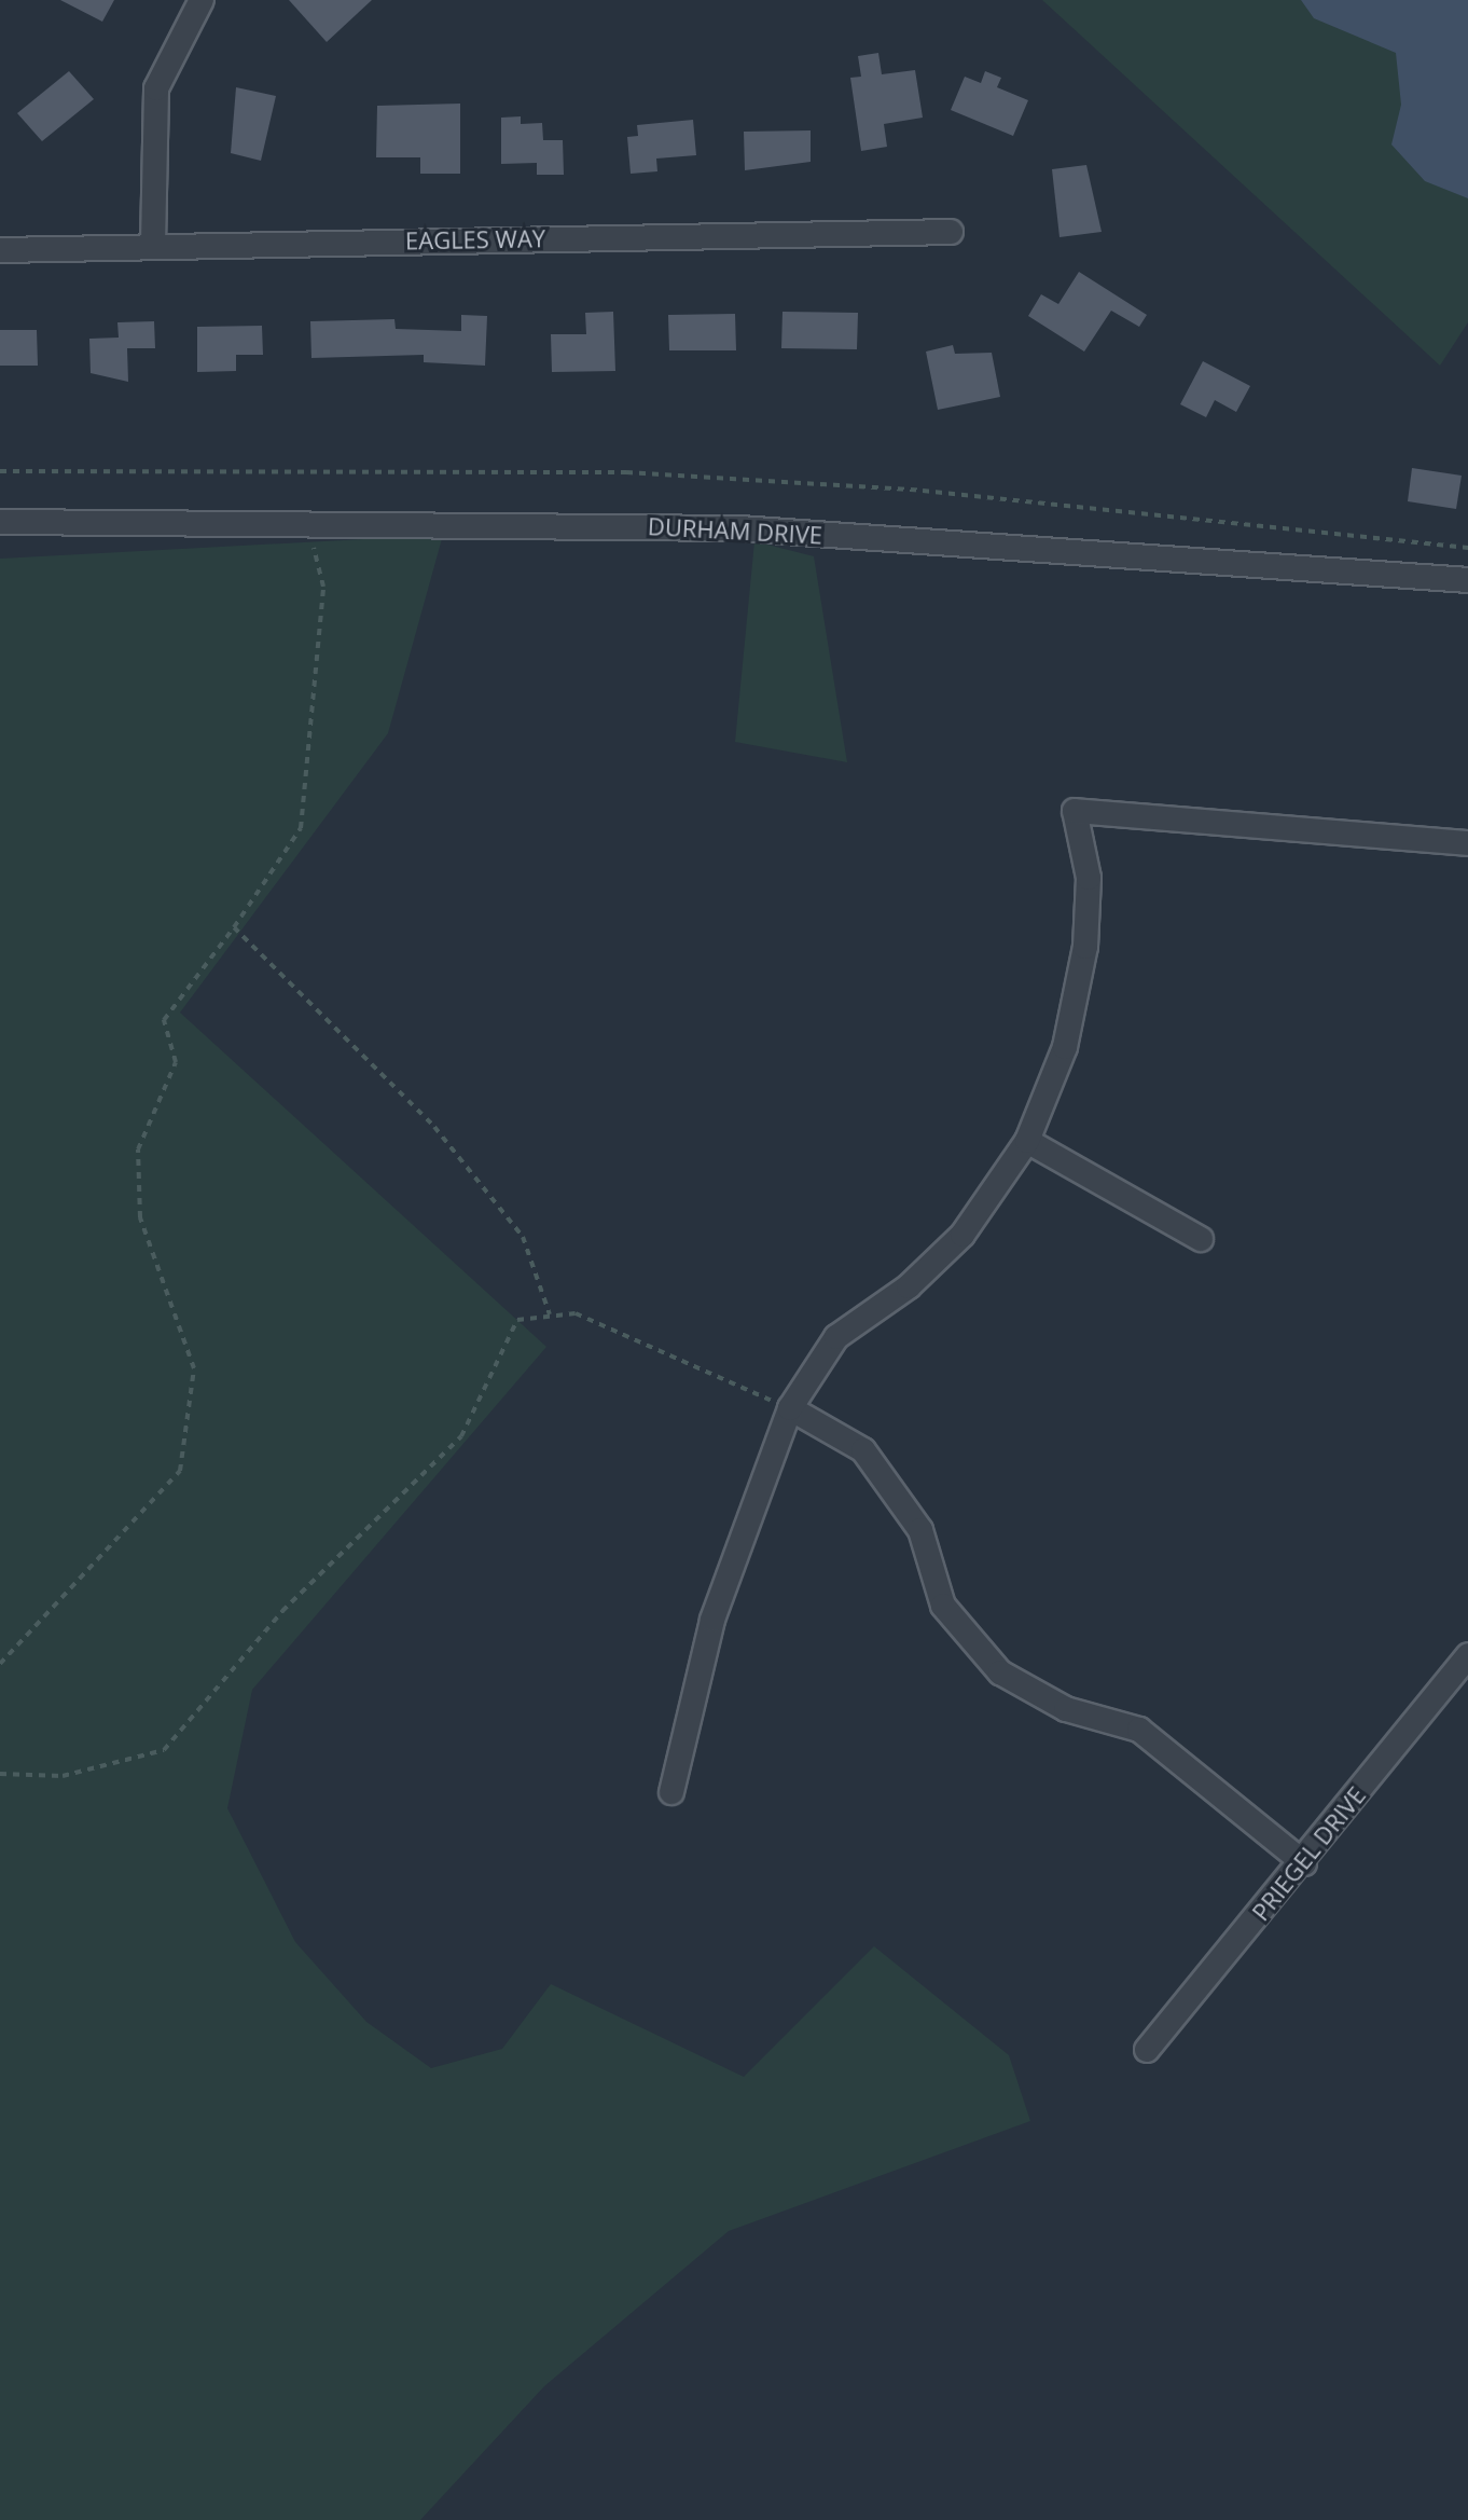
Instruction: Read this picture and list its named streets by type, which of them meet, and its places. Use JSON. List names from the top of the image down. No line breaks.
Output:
{"streets":{"street":["EAGLES WAY","DURHAM DRIVE","PRIEGEL DRIVE"]}}
